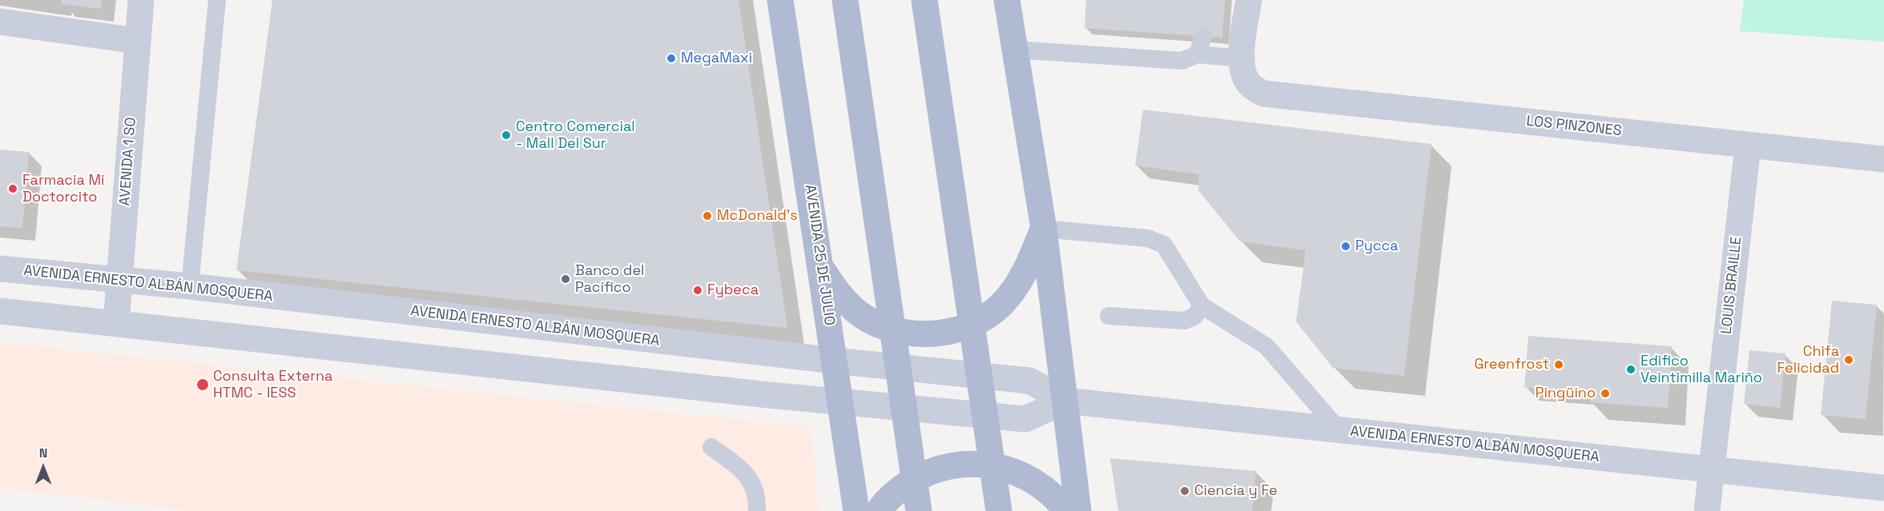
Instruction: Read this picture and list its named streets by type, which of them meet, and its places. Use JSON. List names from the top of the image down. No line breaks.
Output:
{"streets":{"main road":["AVENIDA 25 DE JULIO"],"street":["LOS PINZONES","AVENIDA 1 SO","AVENIDA ERNESTO ALBÁN MOSQUERA","LOUIS BRAILLE"]},"crossings":[["LOS PINZONES","LOUIS BRAILLE"],["AVENIDA 1 SO","AVENIDA ERNESTO ALBÁN MOSQUERA"],["AVENIDA 25 DE JULIO","AVENIDA ERNESTO ALBÁN MOSQUERA"],["AVENIDA ERNESTO ALBÁN MOSQUERA","LOUIS BRAILLE"]],"places":["MegaMaxi","Centro Comercial - Mall Del Sur","Farmacia Mi Doctorcito","McDonald's","Pycca","Banco del Pacífico","Fybeca","Chifa Felicidad","Greenfrost","Edifico Veintimilla Mariño","Consulta Externa HTMC - IESS","Pingüino","Ciencia y Fe"],"north":"top"}
